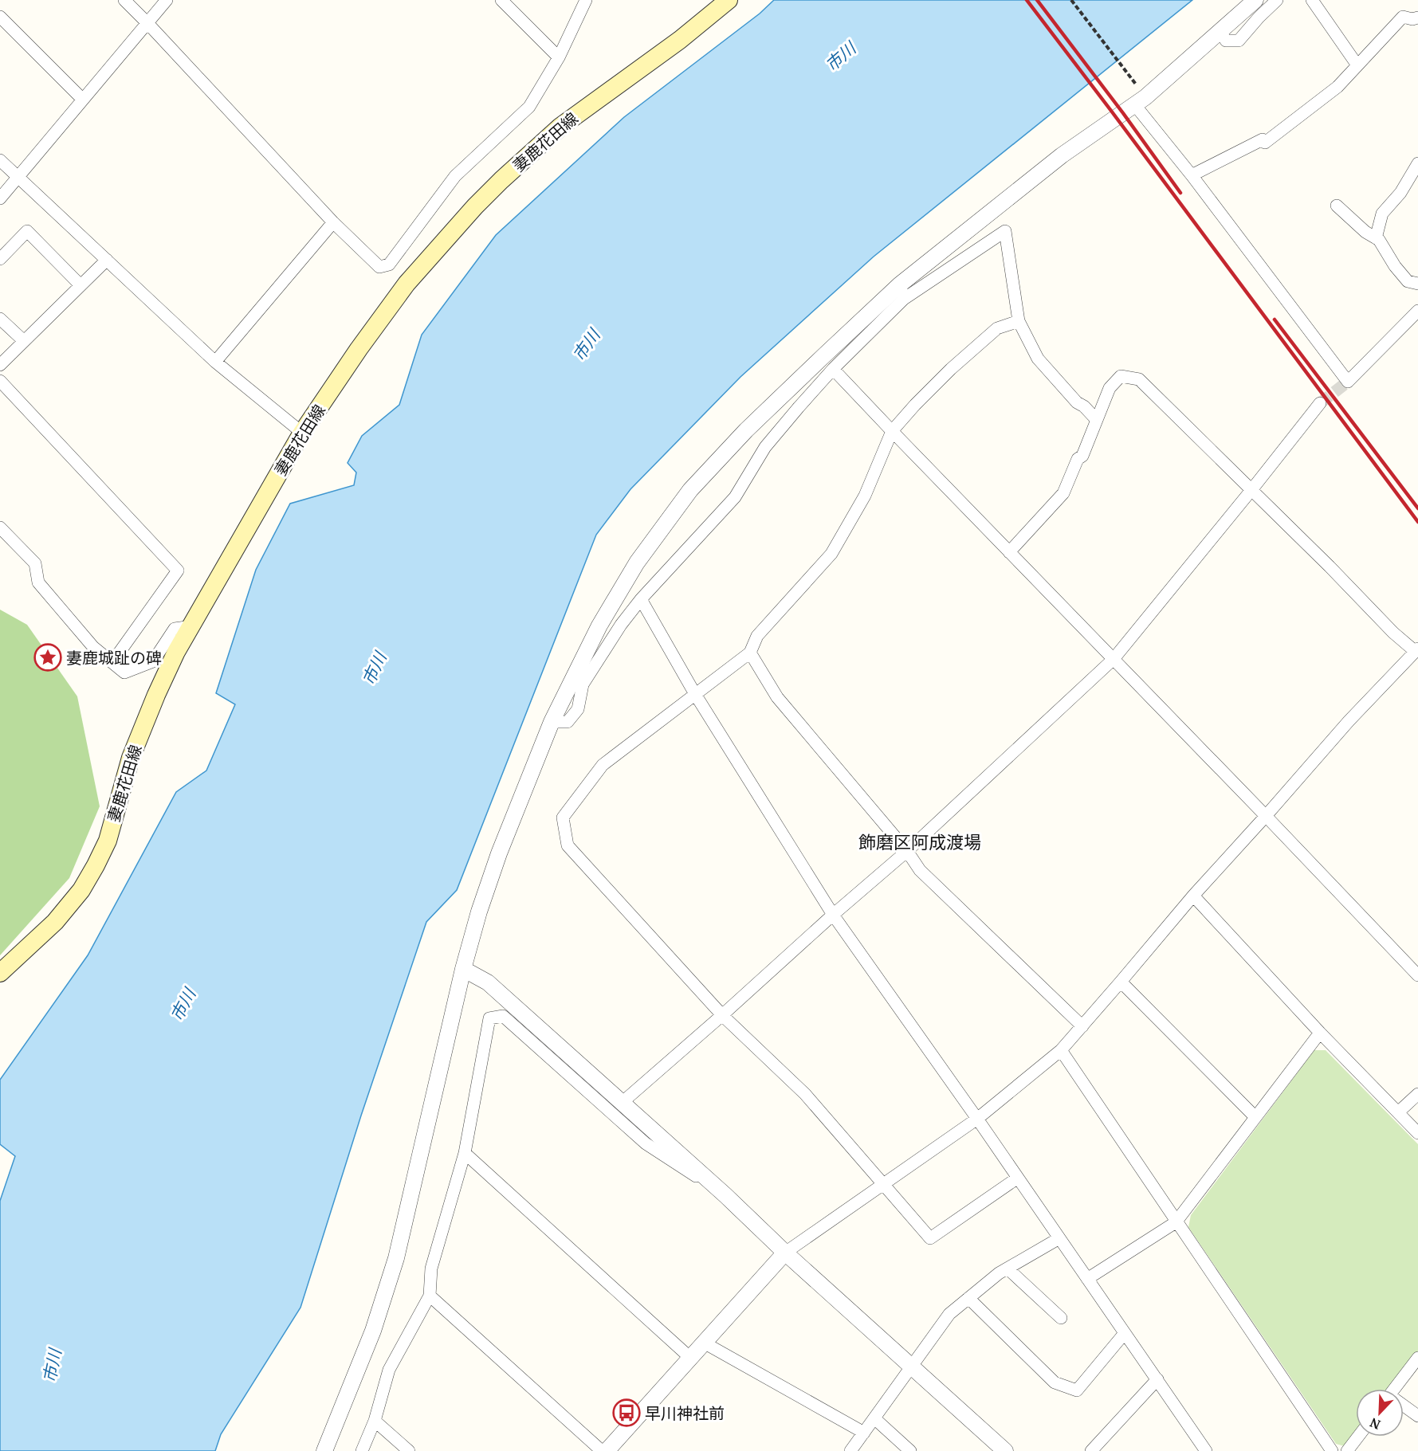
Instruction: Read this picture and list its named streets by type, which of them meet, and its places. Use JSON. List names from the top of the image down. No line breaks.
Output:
{"streets":{"main road":["妻鹿花田線"]},"districts":["飾磨区阿成渡場"],"water":["市川"],"places":{"place":["妻鹿城趾の碑"],"bus stop":["早川神社前"]},"north":"bottom left"}
